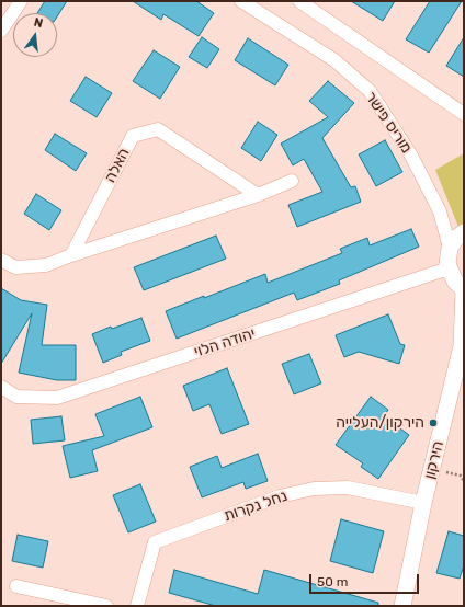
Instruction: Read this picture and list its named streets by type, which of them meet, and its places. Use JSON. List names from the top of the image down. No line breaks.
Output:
{"streets":{"street":["מוריס פישר","האלה","יהודה הלוי","הירקון","נחל נקרות"]},"crossings":[["הירקון","נחל נקרות"]],"places":["הירקון/העלייה"],"scale_bar":"50 m","north":"top"}
